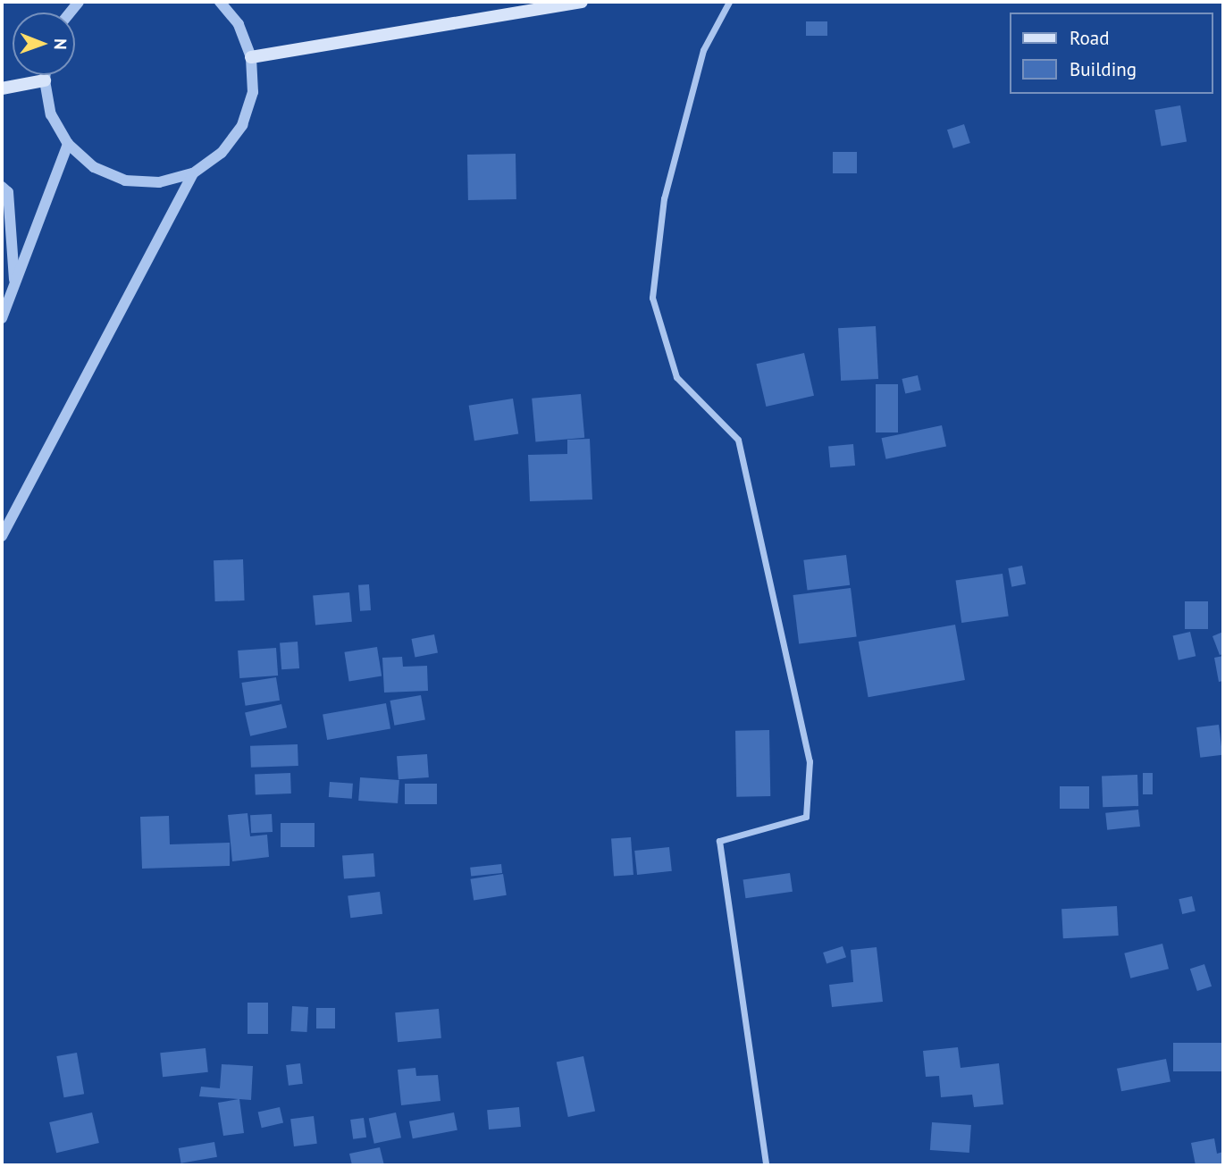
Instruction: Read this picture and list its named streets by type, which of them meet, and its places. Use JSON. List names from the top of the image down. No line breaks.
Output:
{"legend":["Road","Building"],"north":"right"}
